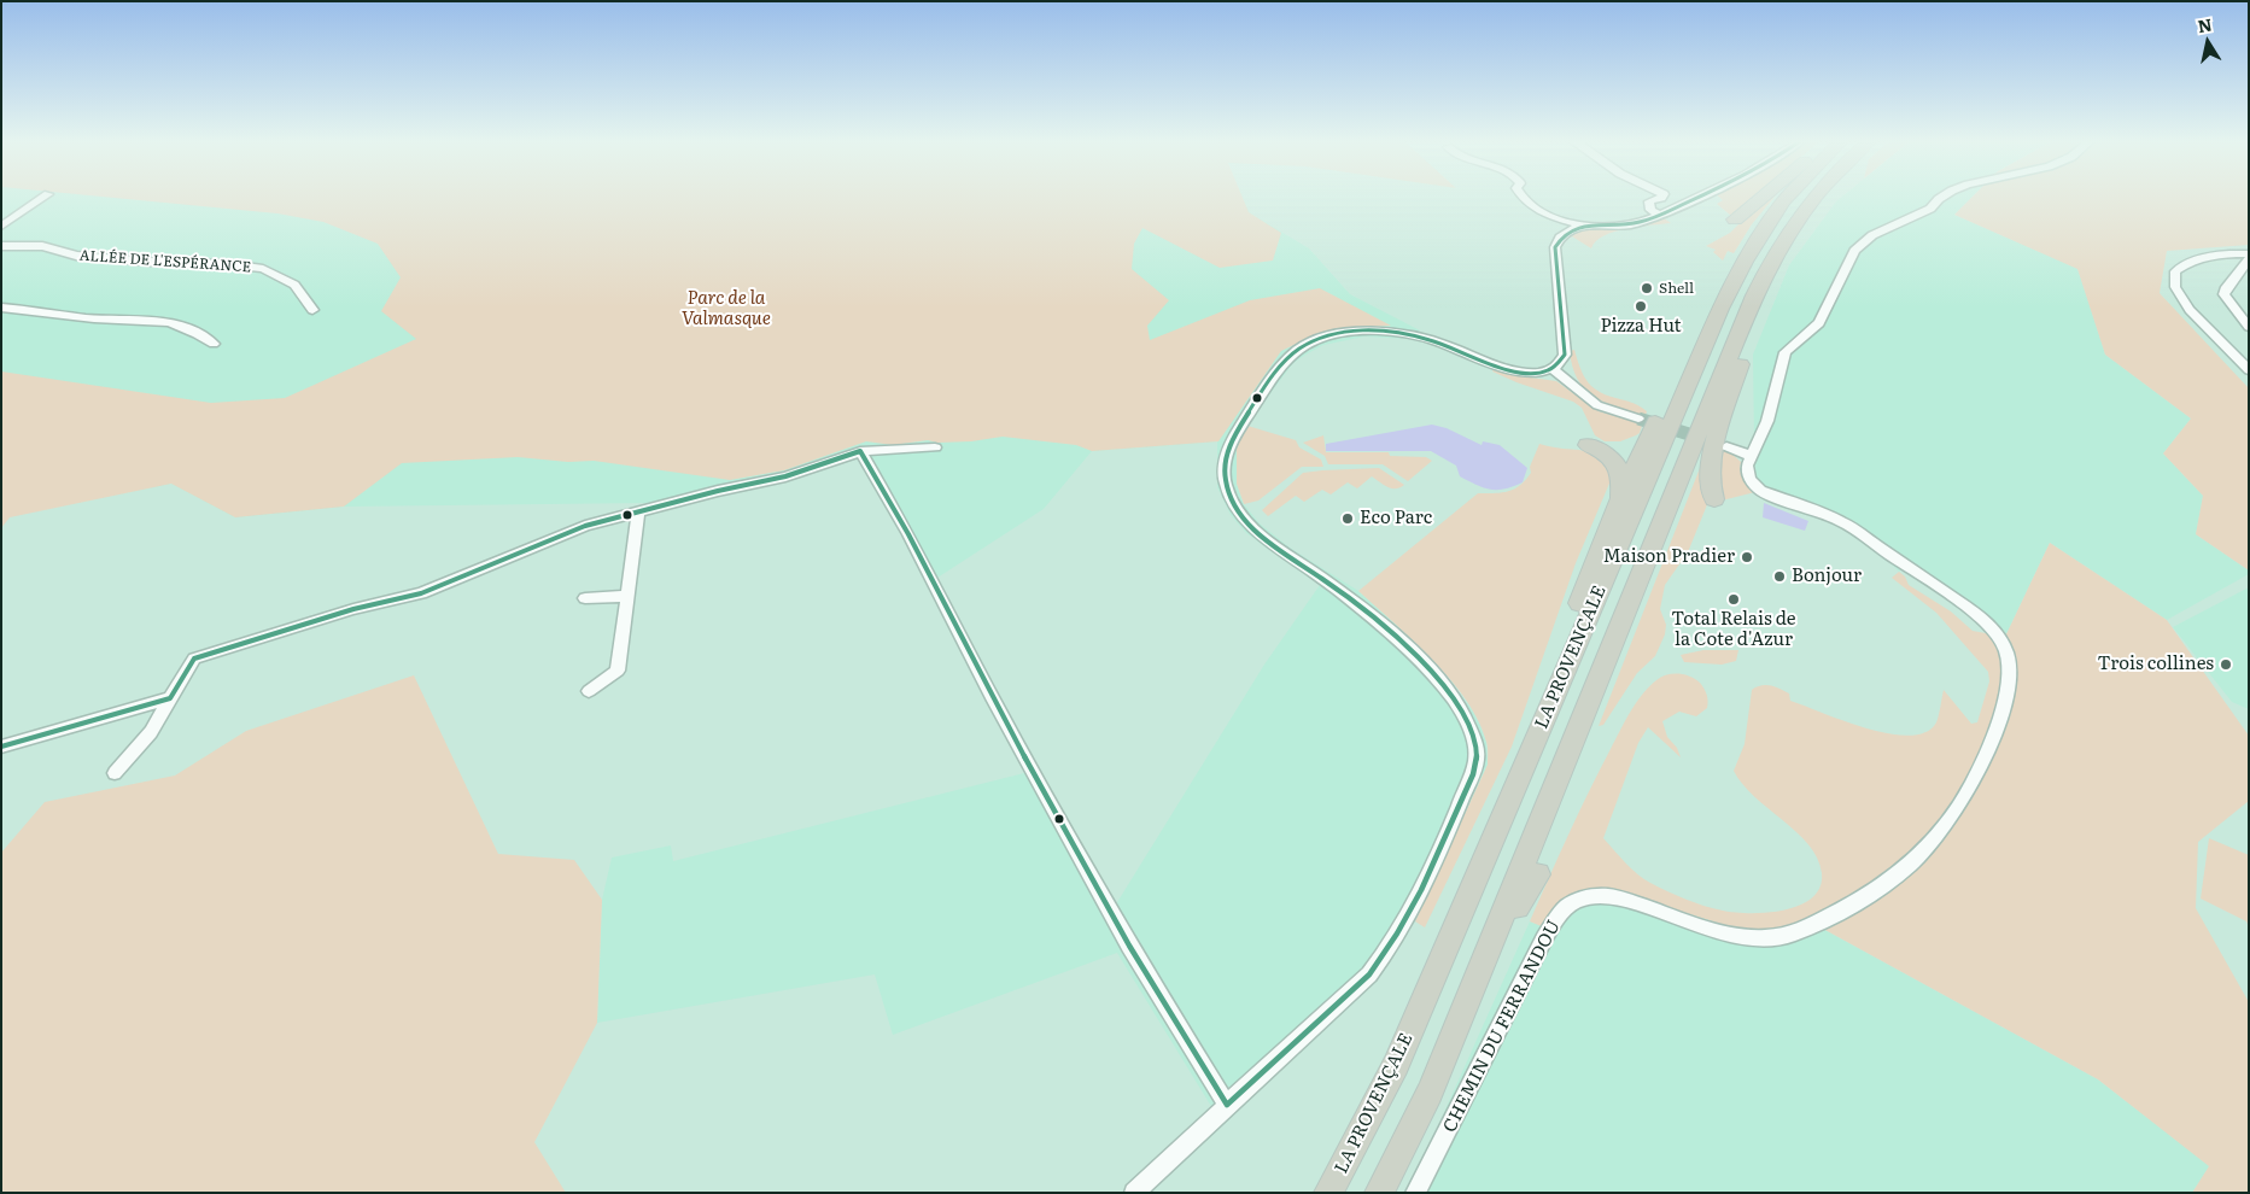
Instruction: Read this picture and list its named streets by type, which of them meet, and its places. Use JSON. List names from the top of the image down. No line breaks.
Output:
{"streets":{"highway":["LA PROVENÇALE"],"street":["ALLÉE DE L'ESPÉRANCE","CHEMIN DU FERRANDOU"]},"parks":["Parc de la Valmasque"],"places":["Shell","Pizza Hut","Eco Parc","Maison Pradier","Bonjour","Total Relais de la Cote d'Azur","Trois collines"],"north":"top"}
